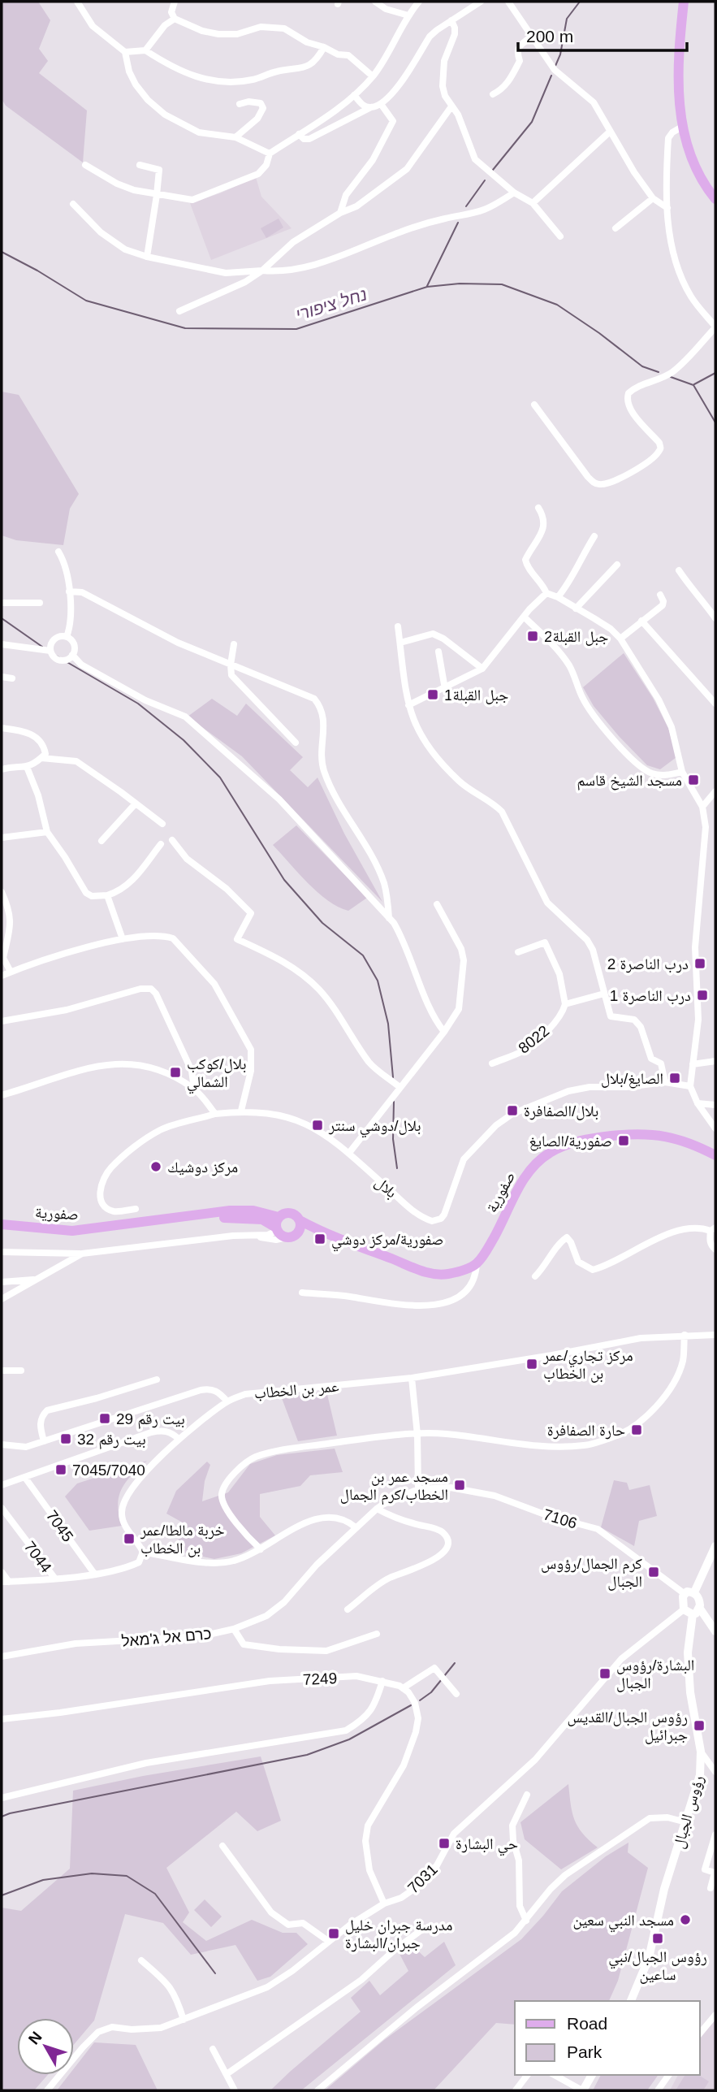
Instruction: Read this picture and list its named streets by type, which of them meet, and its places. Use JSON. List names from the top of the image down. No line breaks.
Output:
{"streets":{"main road":["صفورية"],"street":["8022","بلال","عمر بن الخطاب","7106","7045","7044","כרם אל ג'מאל","7249","رؤوس الجبال","7031"]},"crossings":[["7106","כרם אל ג'מאל"],["7106","رؤوس الجبال"],["7106","7031"],["رؤوس الجبال","7031"]],"water":["נחל ציפורי"],"places":{"transit":["جبل القبلة2","جبل القبلة1","مسجد الشيخ قاسم","درب الناصرة 2","درب الناصرة 1","بلال/كوكب الشمالي","الصايغ/بلال","بلال/الصفافرة","بلال/دوشي سنتر","صفورية/الصايغ","صفورية/مركز دوشي","مركز تجاري/عمر بن الخطاب","بيت رقم 29","حارة الصفافرة","بيت رقم 32","7045/7040","مسجد عمر بن الخطاب/كرم الجمال","خربة مالطا/عمر بن الخطاب","كرم الجمال/رؤوس الجبال","البشارة/رؤوس الجبال","رؤوس الجبال/القديس جبرائيل","حي البشارة","مدرسة جبران خليل جبران/البشارة","رؤوس الجبال/نبي ساعين"],"other":["مركز دوشيك","مسجد النبي سعين"]},"legend":["Road","Park"],"scale_bar":"200 m","north":"top left"}
